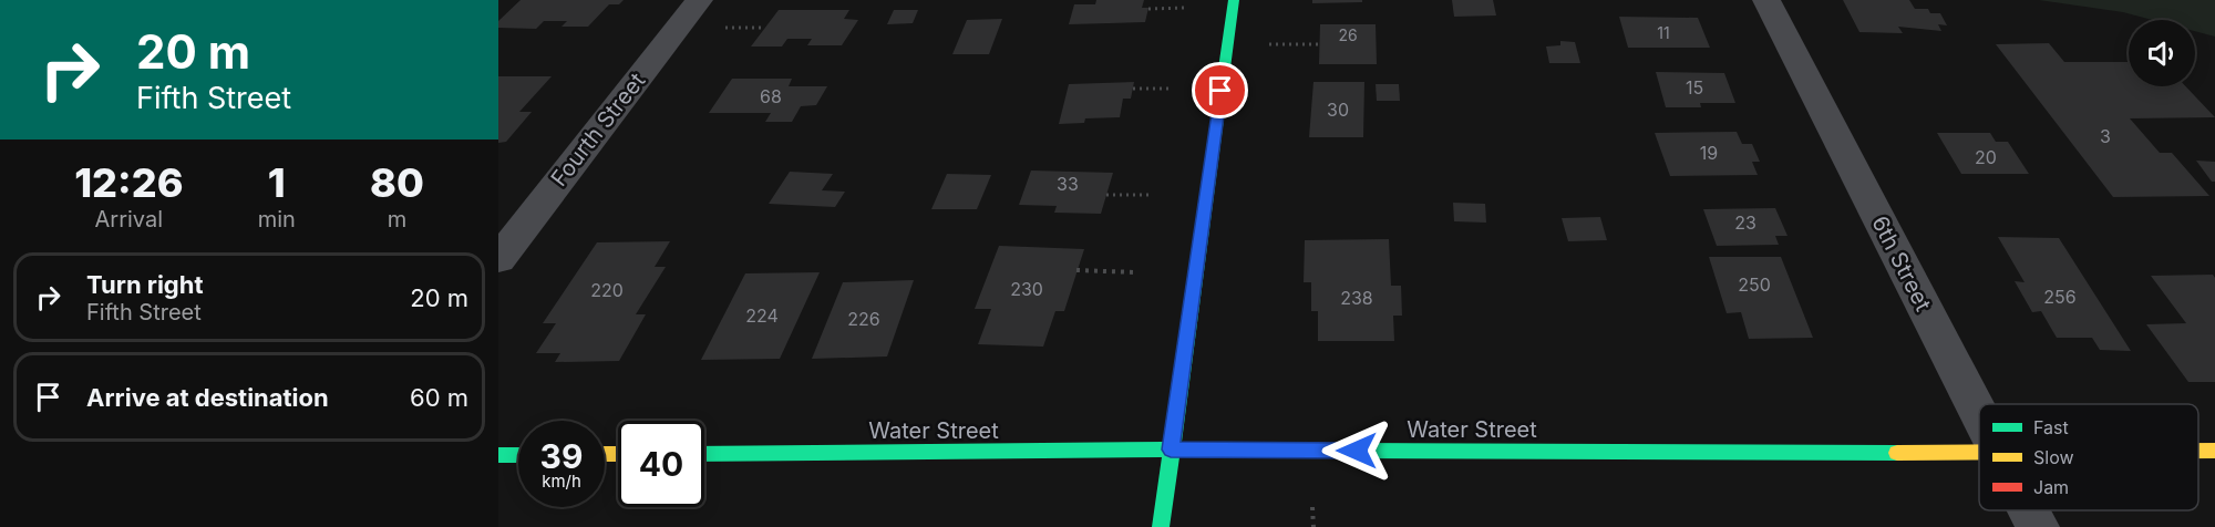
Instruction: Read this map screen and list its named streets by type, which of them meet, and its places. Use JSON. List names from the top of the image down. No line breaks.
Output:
{"streets":{"street":["Fourth Street","6th Street","Water Street"]},"house_numbers":["11","26","15","68","30","3","19","20","33","23","250","230","220","256","238","224","226"],"legend":["Fast","Slow","Jam"],"page":{"turn":["20 m","Fifth Street"],"eta":["12:26","Arrival","1","min","80","m"],"list":[{"name":"Turn right","note":"Fifth Street","value":"20 m"},{"name":"Arrive at destination","value":"60 m"}],"speed":"39 km/h","limit":"40"}}
